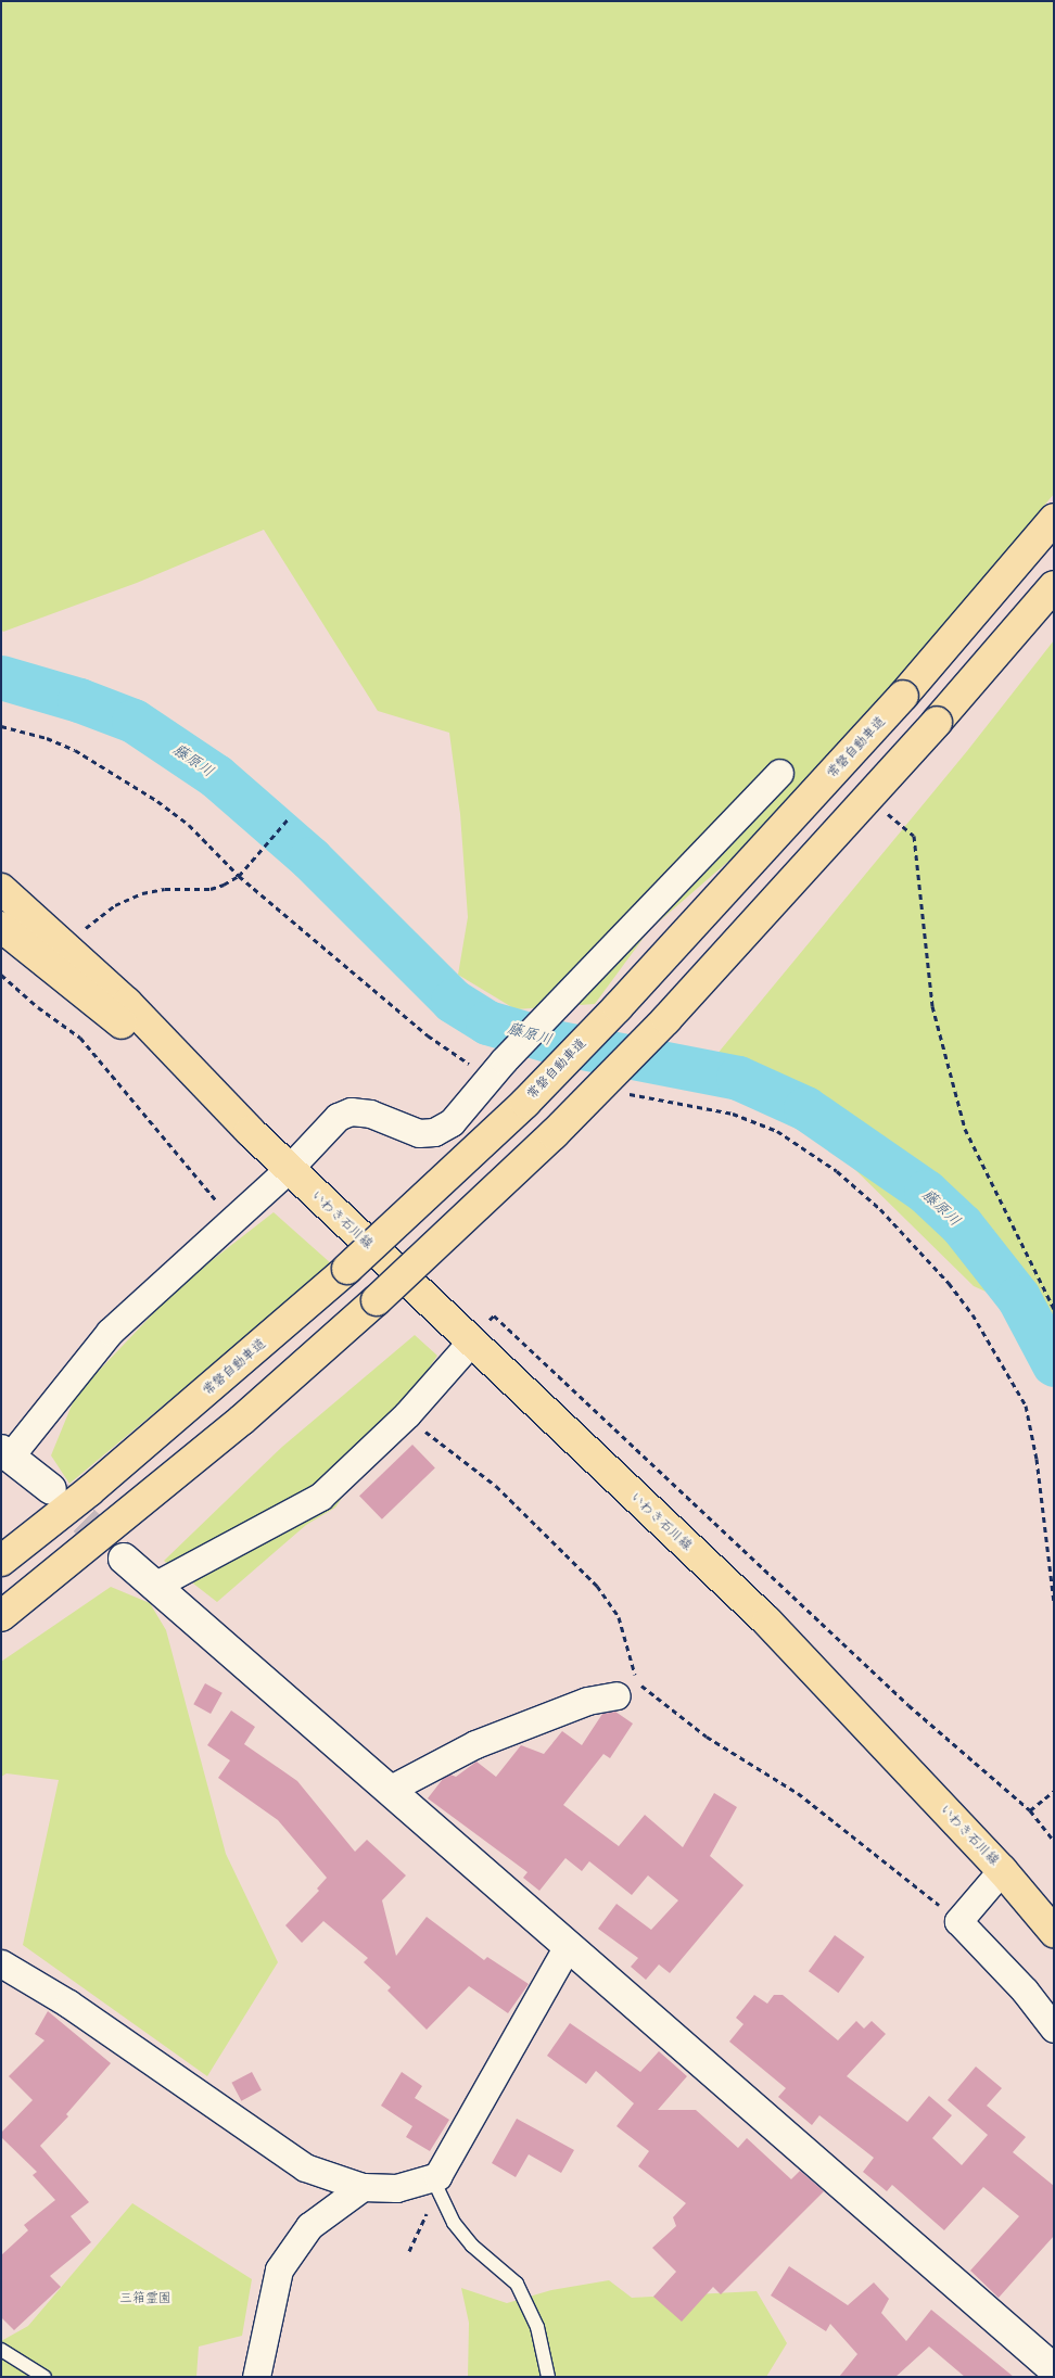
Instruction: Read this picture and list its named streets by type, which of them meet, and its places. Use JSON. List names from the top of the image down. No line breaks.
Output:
{"streets":{"main road":["常磐自動車道","いわき石川線"]},"water":["藤原川"],"parks":["三箱霊園"]}
